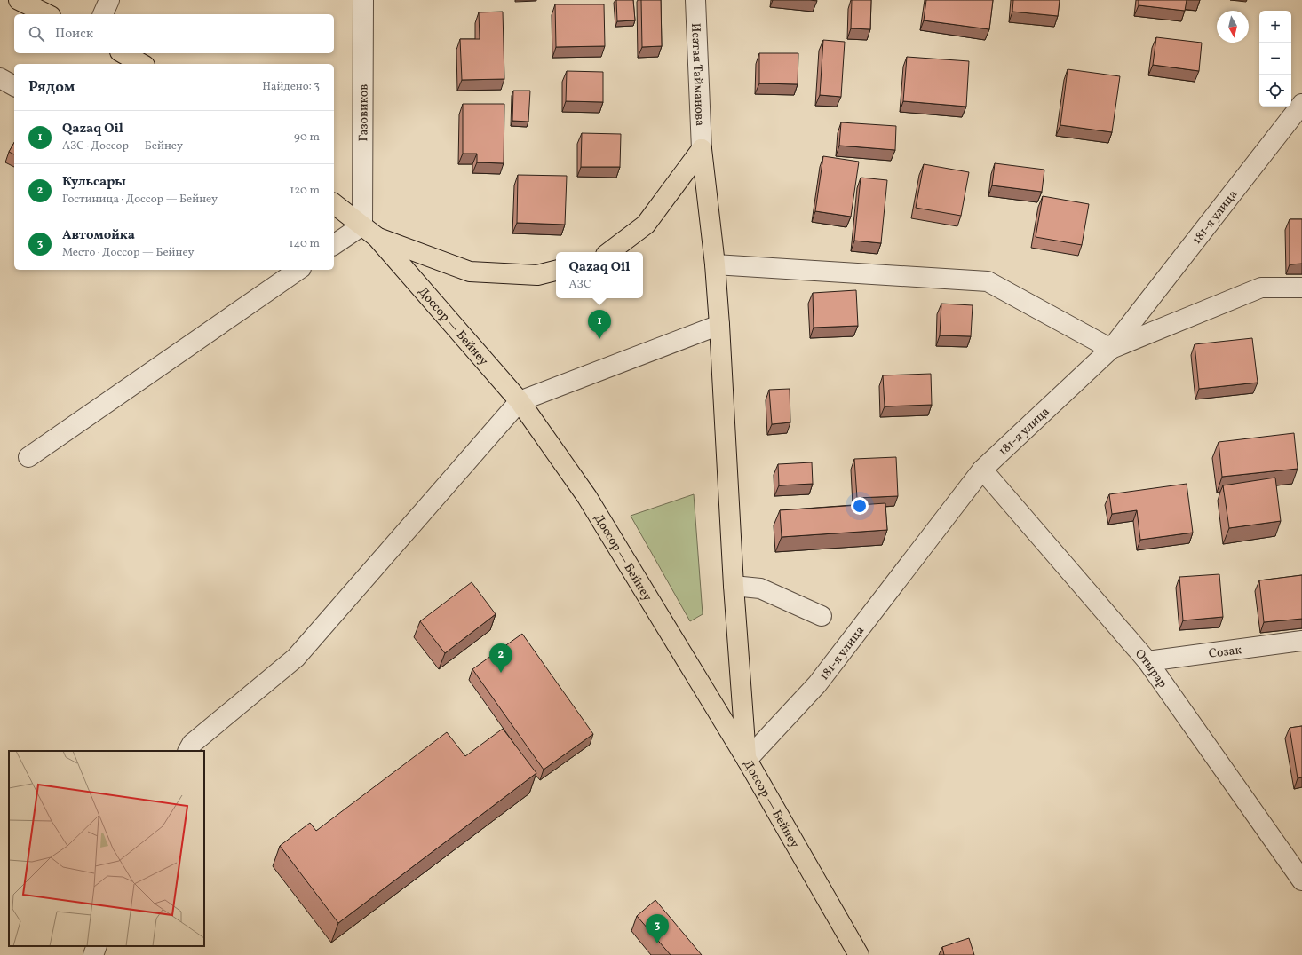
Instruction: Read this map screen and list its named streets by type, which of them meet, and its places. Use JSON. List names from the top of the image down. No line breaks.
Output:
{"streets":{"highway":["Доссор — Бейнеу"],"street":["Исатая Тайманова","Газовиков","181-я улица","Созак","Отырар"]},"crossings":[["Газовиков","Доссор — Бейнеу"],["181-я улица","Доссор — Бейнеу"],["181-я улица","Отырар"],["Созак","Отырар"]],"north":"bottom","page":{"map_buttons":["+","−"],"search":"Поиск","heading":["Рядом","Найдено: 3"],"list":[{"mark":"1","name":"Qazaq Oil","note":"АЗС · Доссор — Бейнеу","value":"90 m"},{"mark":"2","name":"Кульсары","note":"Гостиница · Доссор — Бейнеу","value":"120 m"},{"mark":"3","name":"Автомойка","note":"Место · Доссор — Бейнеу","value":"140 m"}],"popup":["Qazaq Oil","АЗС"],"pins":["1","2","3"]}}
